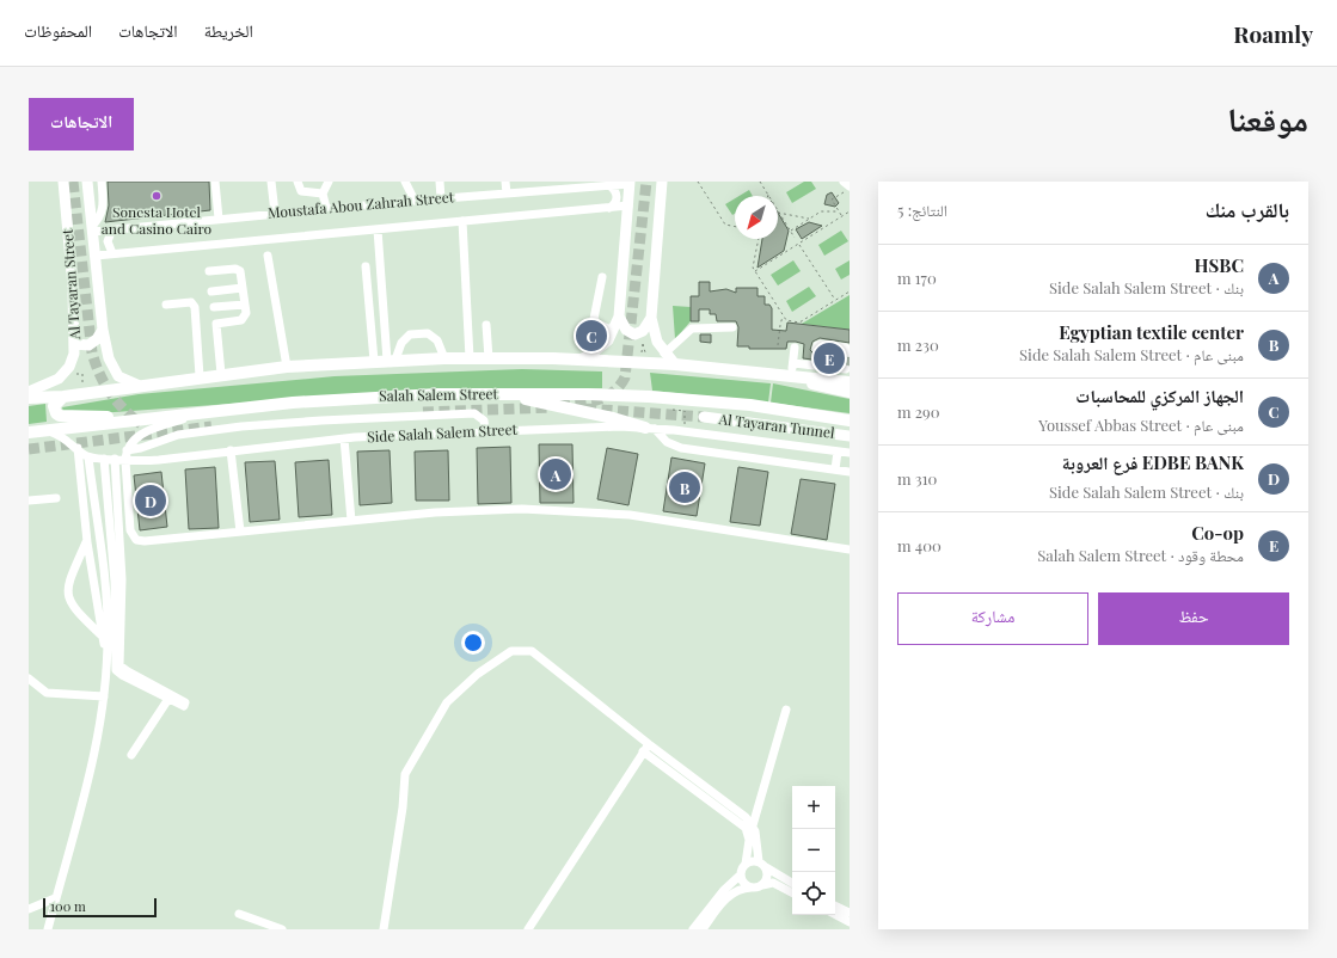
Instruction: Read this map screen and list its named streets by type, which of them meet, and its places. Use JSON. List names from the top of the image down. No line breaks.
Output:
{"streets":{"highway":["Salah Salem Street"],"main road":["Al Tayaran Street","Al Tayaran Tunnel"],"street":["Moustafa Abou Zahrah Street","Side Salah Salem Street"]},"crossings":[["Moustafa Abou Zahrah Street","Al Tayaran Street"],["Salah Salem Street","Side Salah Salem Street"]],"places":["Sonesta Hotel and Casino Cairo"],"scale_bar":"100 m","north":"bottom left","page":{"header":"Roamly","nav":["الخريطة","الاتجاهات","المحفوظات"],"title":"موقعنا","buttons":["الاتجاهات",["حفظ","مشاركة"]],"heading":["بالقرب منك","النتائج: 5"],"list":[{"mark":"A","name":"HSBC","note":"بنك · Side Salah Salem Street","value":"170 m"},{"mark":"B","name":"Egyptian textile center","note":"مبنى عام · Side Salah Salem Street","value":"230 m"},{"mark":"C","name":"الجهاز المركزي للمحاسبات","note":"مبنى عام · Youssef Abbas Street","value":"290 m"},{"mark":"D","name":"EDBE BANK فرع العروبة","note":"بنك · Side Salah Salem Street","value":"310 m"},{"mark":"E","name":"Co-op","note":"محطة وقود · Salah Salem Street","value":"400 m"}],"pins":["C","E","A","B","D"],"map_buttons":["+","−"],"scale":"100 m"}}
